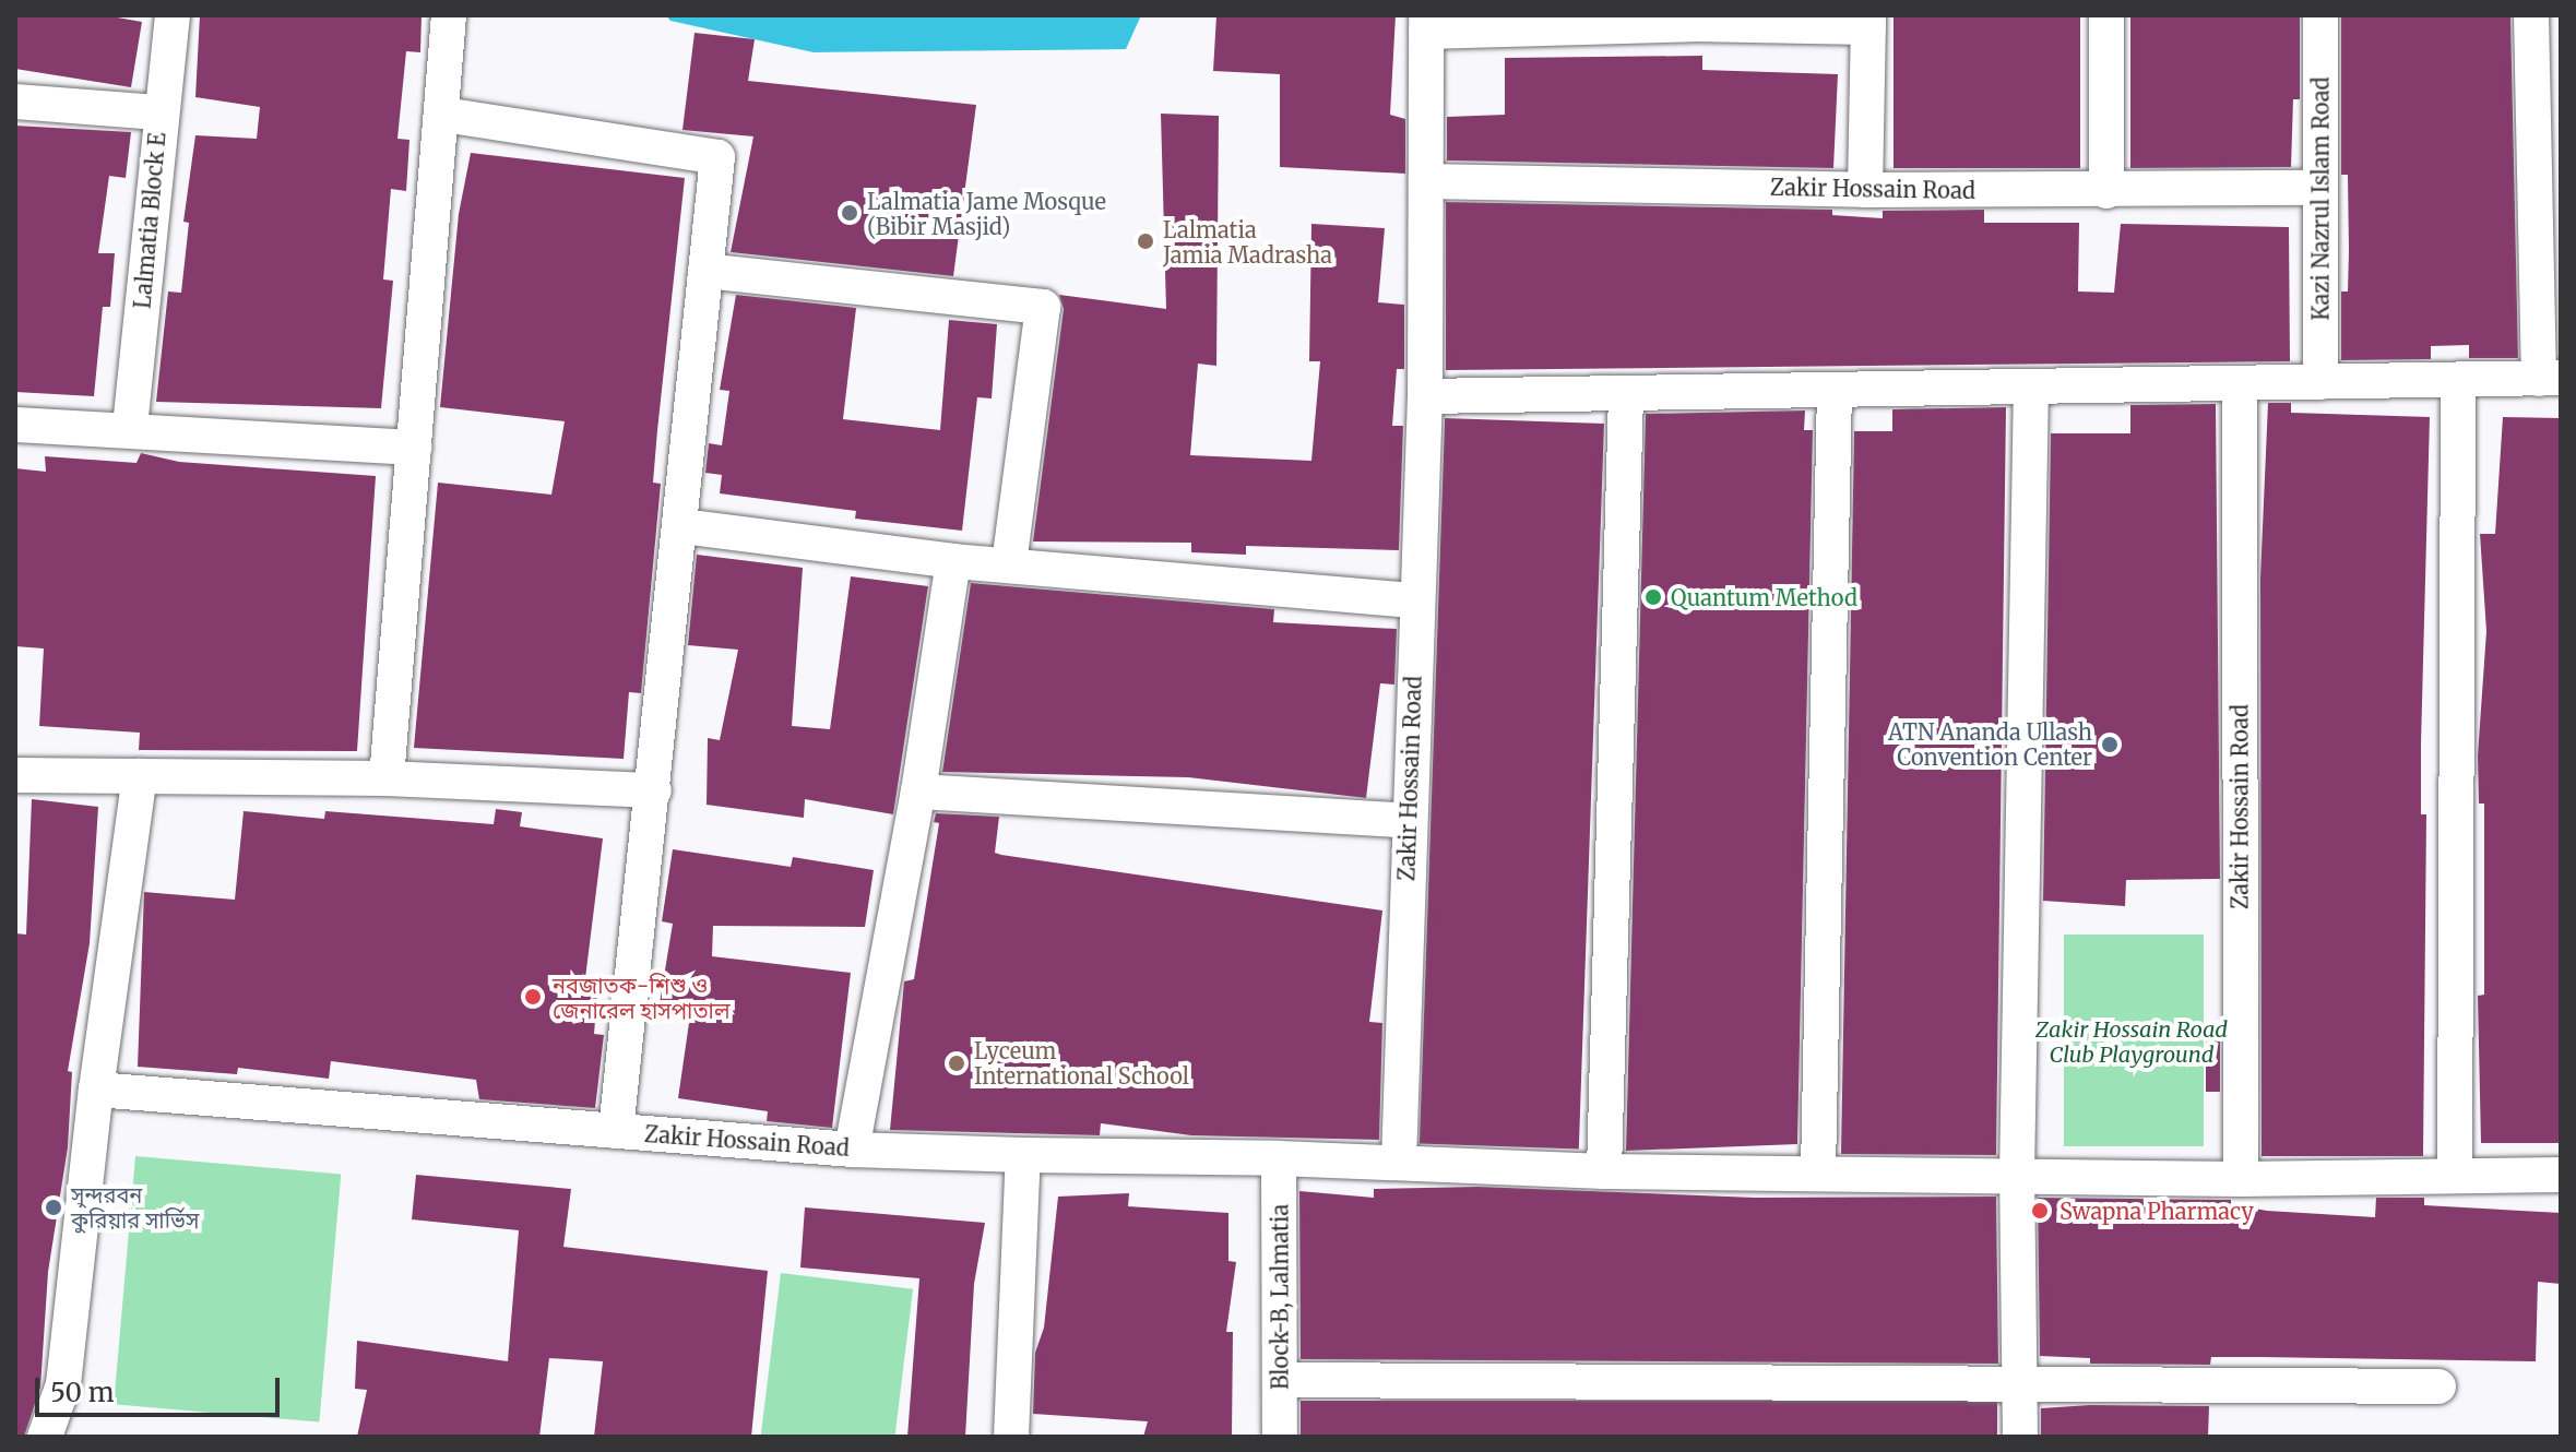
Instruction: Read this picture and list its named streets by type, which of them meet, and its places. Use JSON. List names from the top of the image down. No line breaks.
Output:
{"streets":{"street":["Zakir Hossain Road","Kazi Nazrul Islam Road","Lalmatia Block E","Block-B, Lalmatia"]},"crossings":[["Zakir Hossain Road","Kazi Nazrul Islam Road"],["Zakir Hossain Road","Block-B, Lalmatia"]],"parks":["Zakir Hossain Road Club Playground"],"places":["Lalmatia Jame Mosque (Bibir Masjid)","Lalmatia Jamia Madrasha","Quantum Method","ATN Ananda Ullash Convention Center","নবজাতক-শিশু ও জেনারেল হাসপাতাল","Lyceum International School","সুন্দরবন কুরিয়ার সার্ভিস","Swapna Pharmacy"],"scale_bar":"50 m"}
